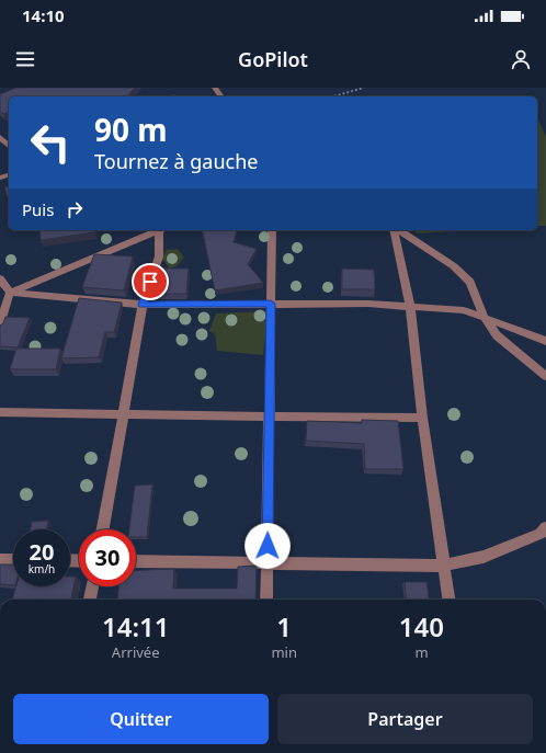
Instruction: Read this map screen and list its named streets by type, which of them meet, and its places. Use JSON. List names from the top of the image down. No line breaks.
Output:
{"page":{"status":"14:10","header":"GoPilot","turn":["90 m","Tournez à gauche"],"then":"Puis","speed":"20 km/h","limit":"30","eta":["14:11","Arrivée","1","min","140","m"],"buttons":["Quitter","Partager"]}}
